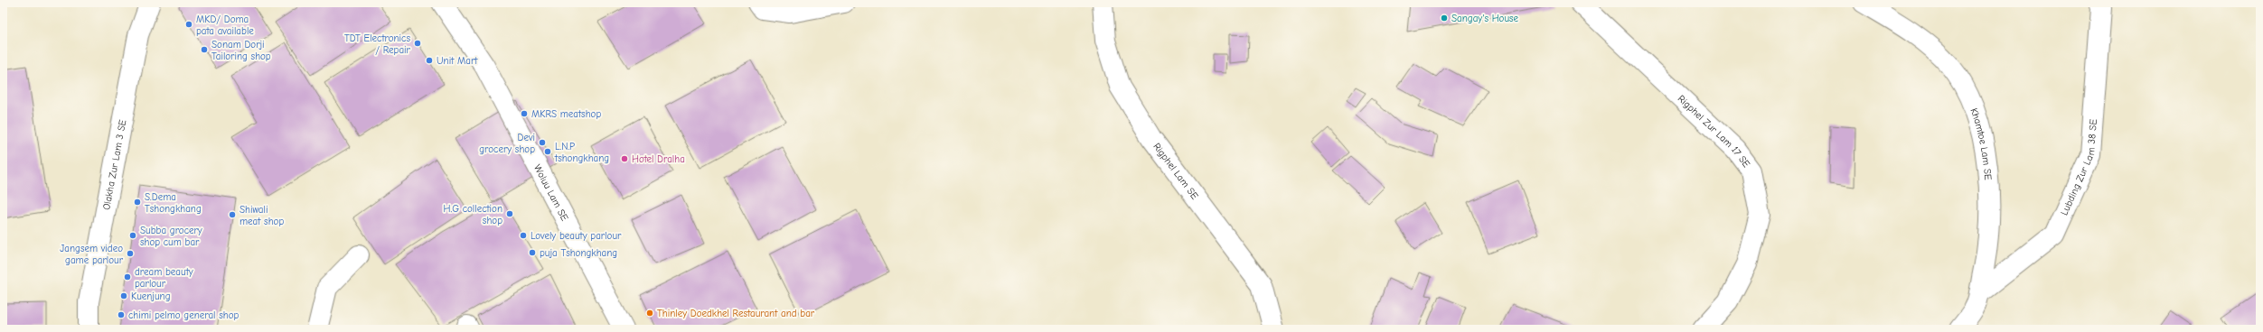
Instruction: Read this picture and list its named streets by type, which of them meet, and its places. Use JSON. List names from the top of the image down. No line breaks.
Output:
{"streets":{"street":["Rigphel Zur Lam 17 SE","Khamtoe Lam SE","Olakha Zur Lam 3 SE","Lubding Zur Lam 38 SE","Rigphel Lam SE","Woluu Lam SE"]},"crossings":[["Khamtoe Lam SE","Lubding Zur Lam 38 SE"]],"places":["Sangay's House","MKD/ Doma pata available","TDT Electronics / Repair","Sonam Dorji Tailoring shop","Unit Mart","MKRS meatshop","Devi grocery shop","L.N.P tshongkhang","Hotel Dralha","S.Dema Tshongkhang","H.G collection shop","Shiwali meat shop","Subba grocery shop cum bar","Lovely beauty parlour","puja Tshongkhang","Jangsem video game parlour","dream beauty parlour","Kuenjung","Thinley Doedkhel Restaurant and bar","chimi pelmo general shop"]}
